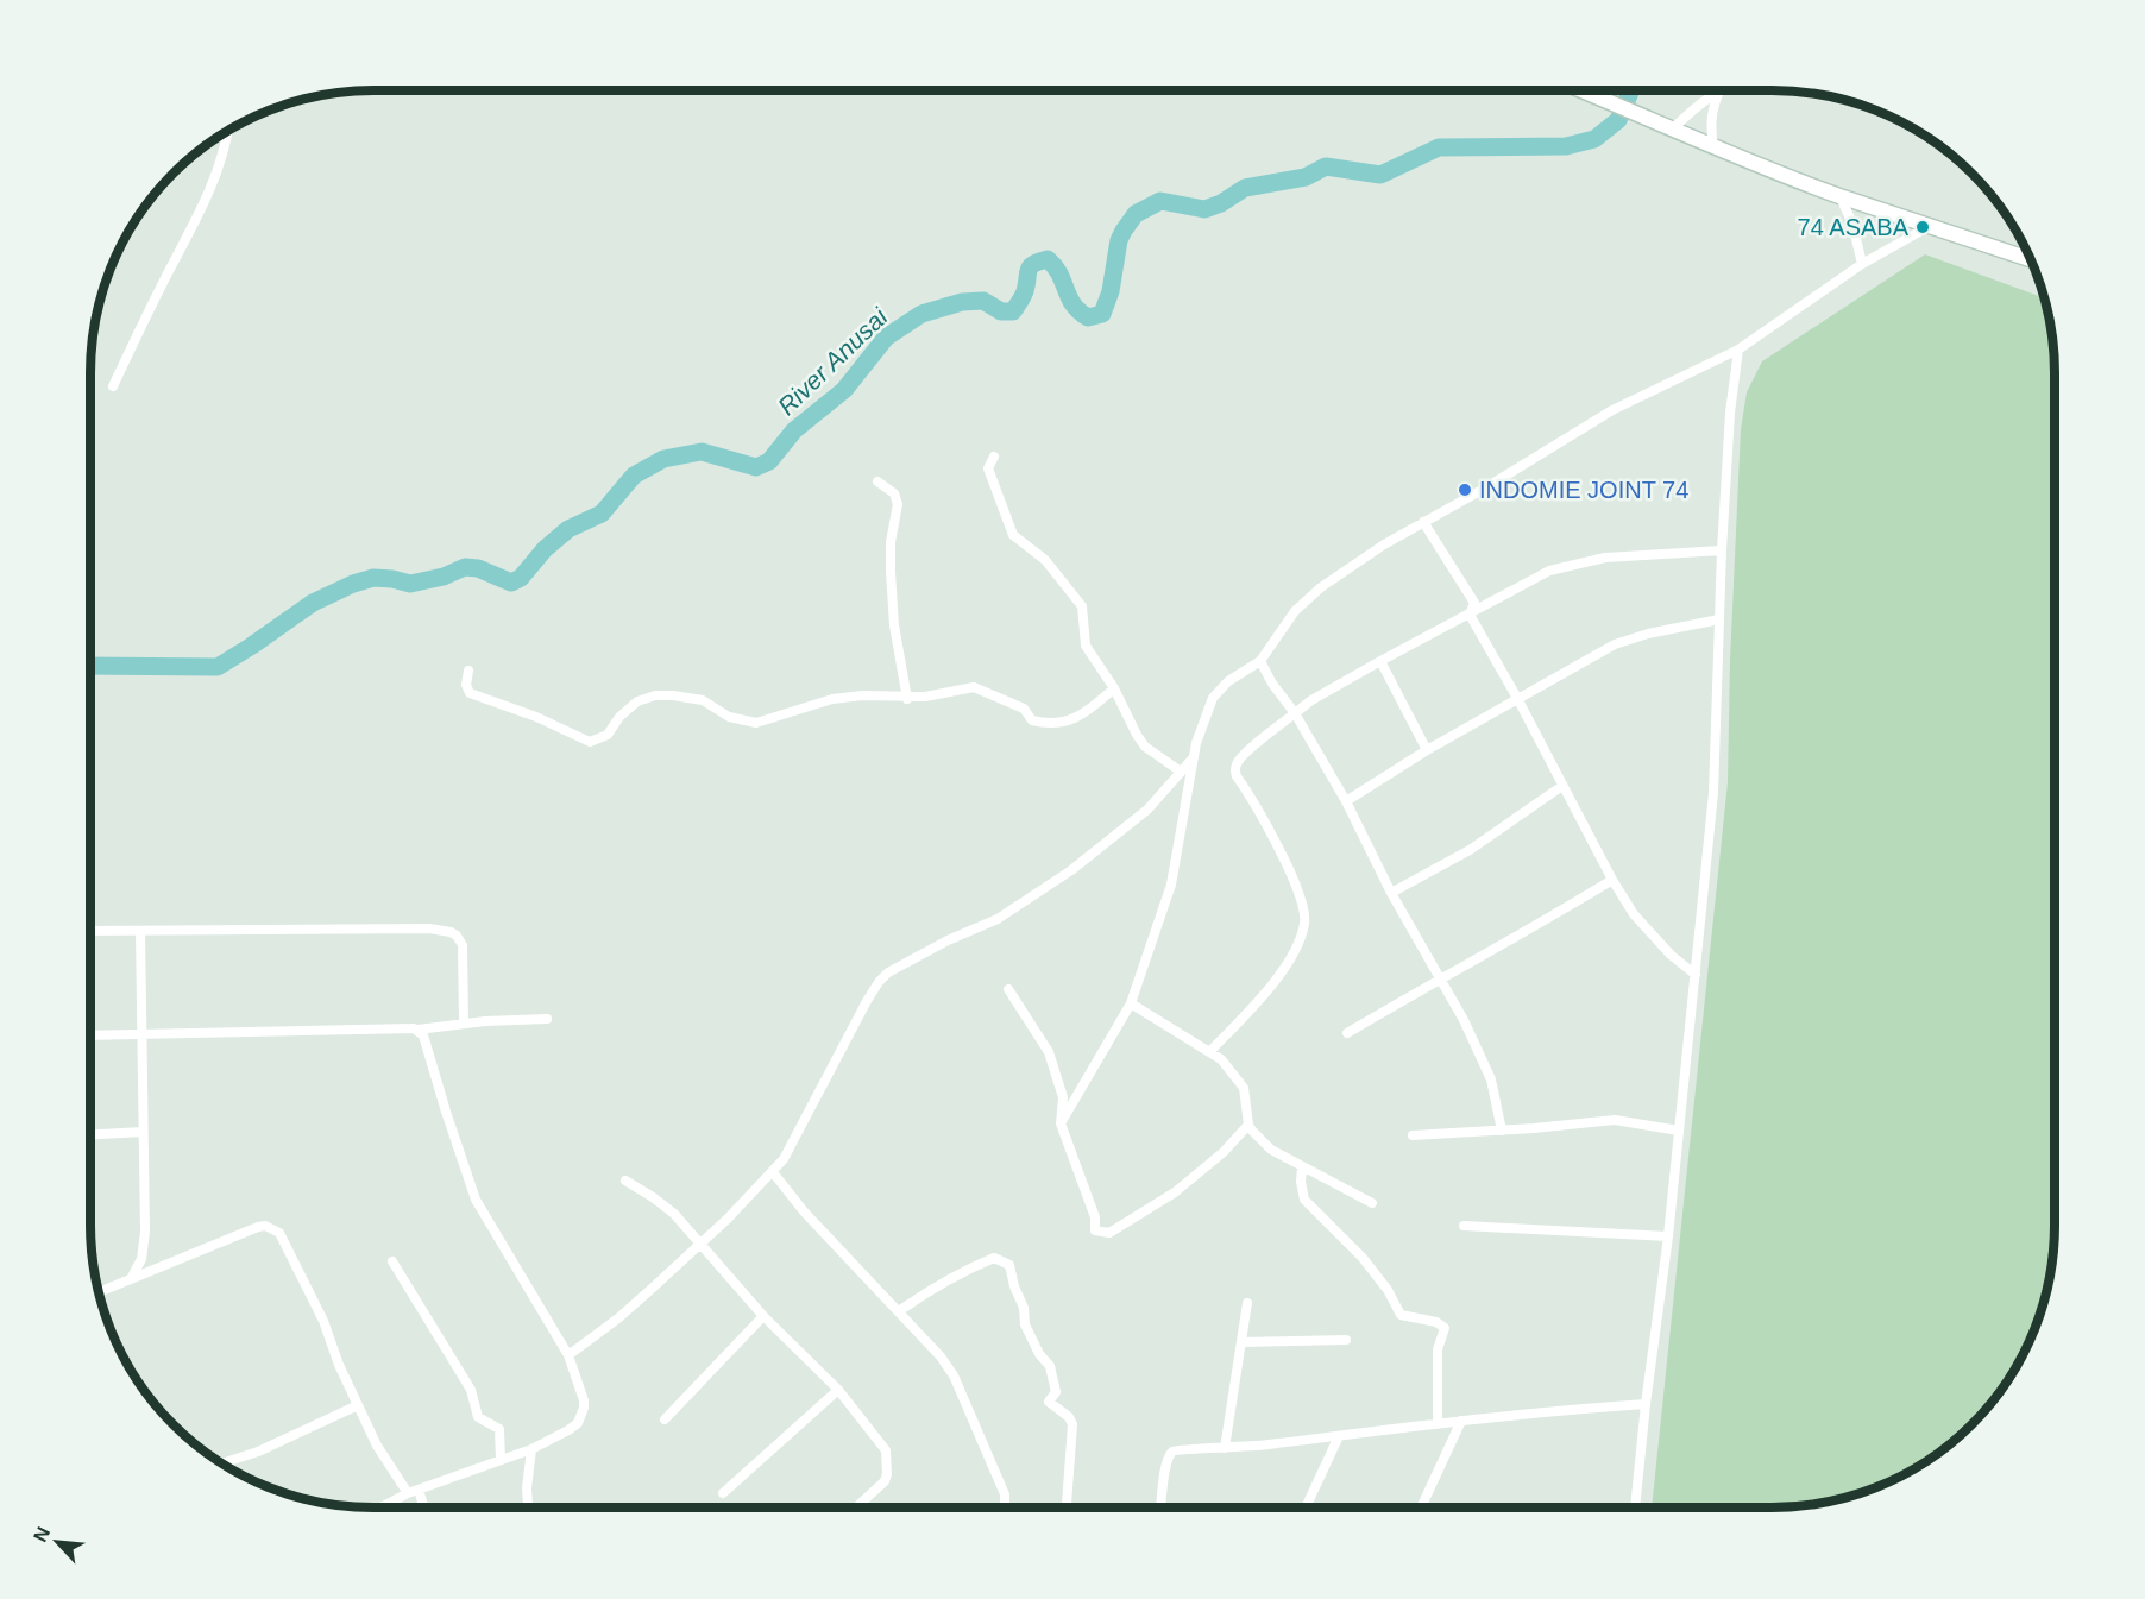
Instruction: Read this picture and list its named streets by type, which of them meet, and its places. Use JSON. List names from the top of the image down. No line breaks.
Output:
{"water":["River Anusai"],"places":["74 ASABA","INDOMIE JOINT 74"],"north":"top left"}
